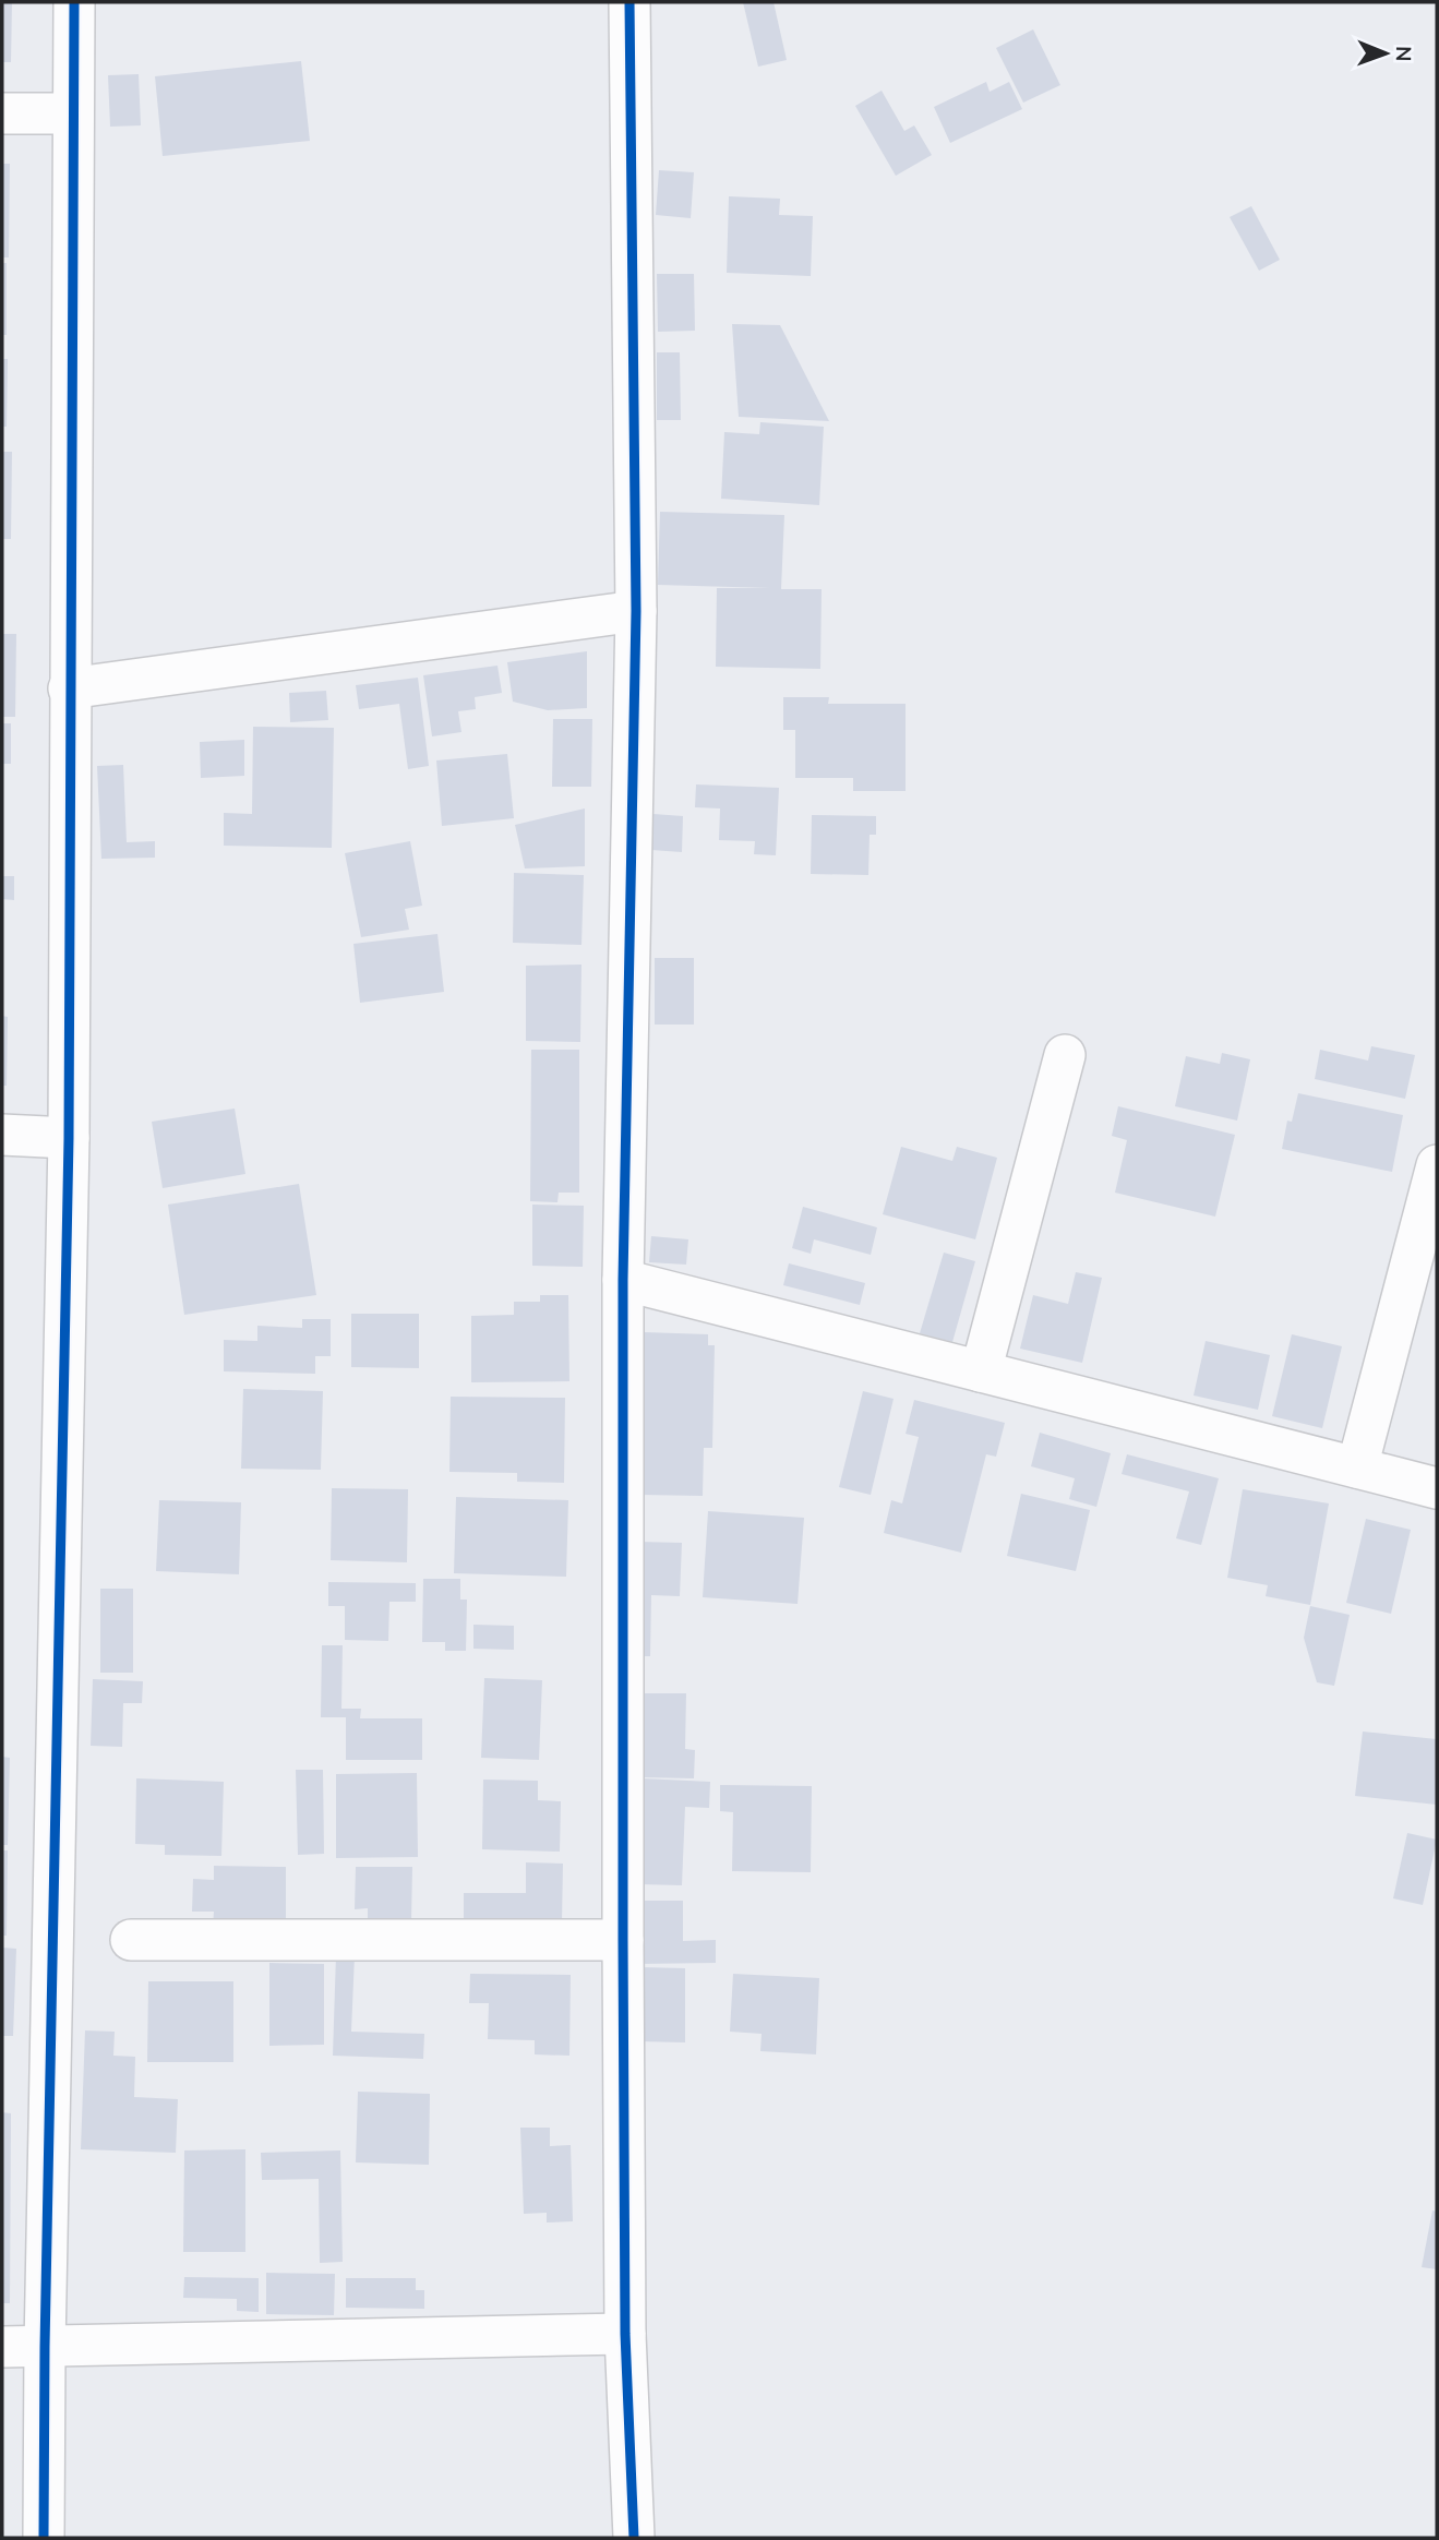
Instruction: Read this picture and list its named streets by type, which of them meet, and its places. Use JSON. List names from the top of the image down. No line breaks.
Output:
{"north":"right"}
